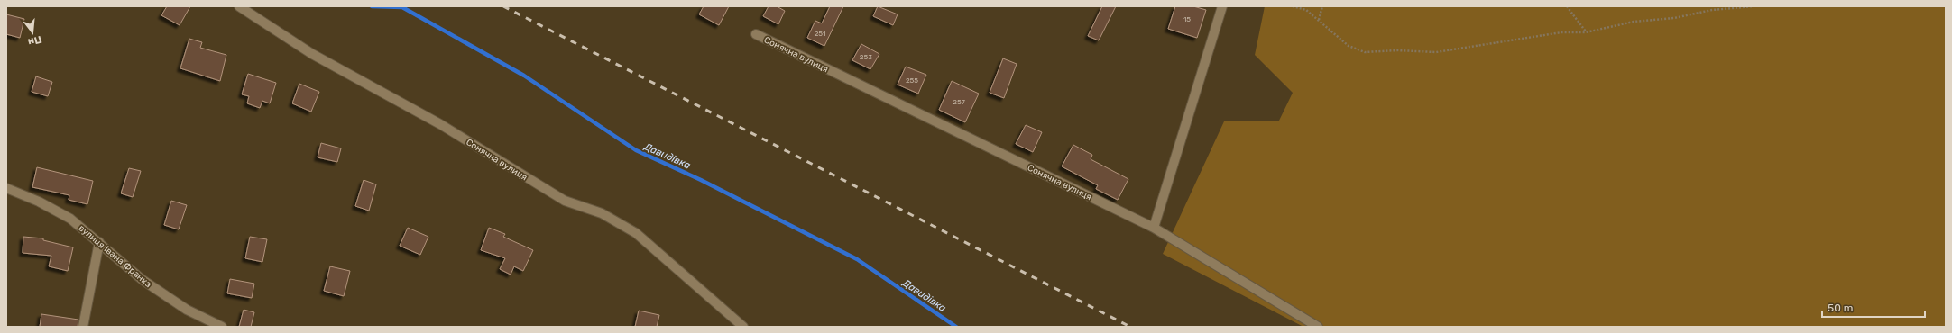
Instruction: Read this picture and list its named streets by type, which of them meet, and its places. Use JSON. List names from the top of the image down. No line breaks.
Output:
{"streets":{"street":["Сонячна вулиця","вулиця Івана Франка"]},"water":["Давидівка"],"house_numbers":["15","251","253","255","257"],"scale_bar":"50 m","north":"bottom"}
